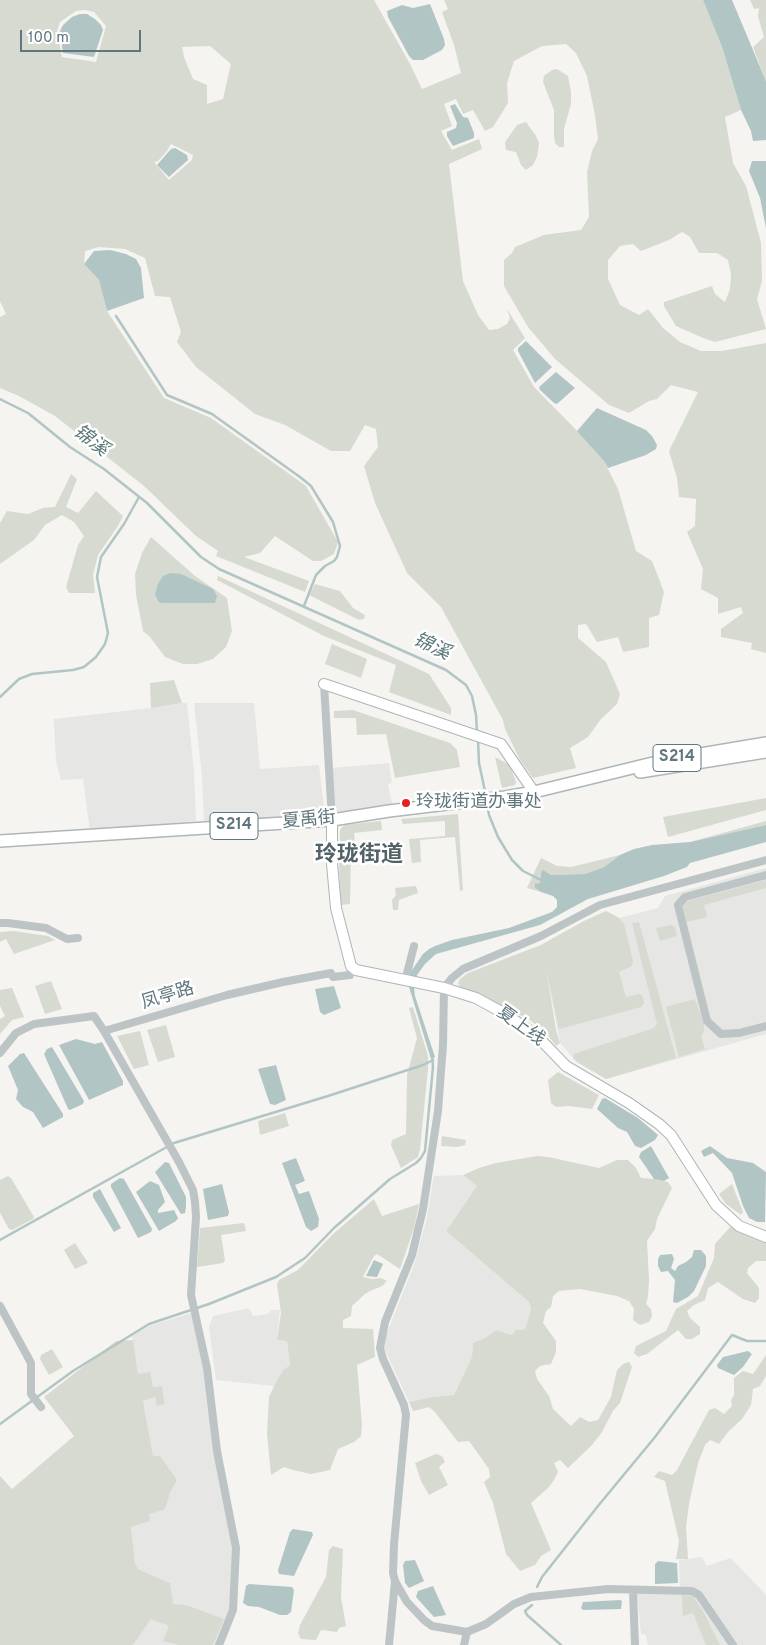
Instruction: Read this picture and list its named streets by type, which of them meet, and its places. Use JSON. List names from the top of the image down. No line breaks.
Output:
{"streets":{"main road":["S214","夏禹街"],"street":["凤亭路","夏上线"]},"crossings":[["S214","夏禹街"],["凤亭路","夏上线"]],"districts":["玲珑街道"],"water":["锦溪"],"places":["玲珑街道办事处"],"scale_bar":"100 m"}
